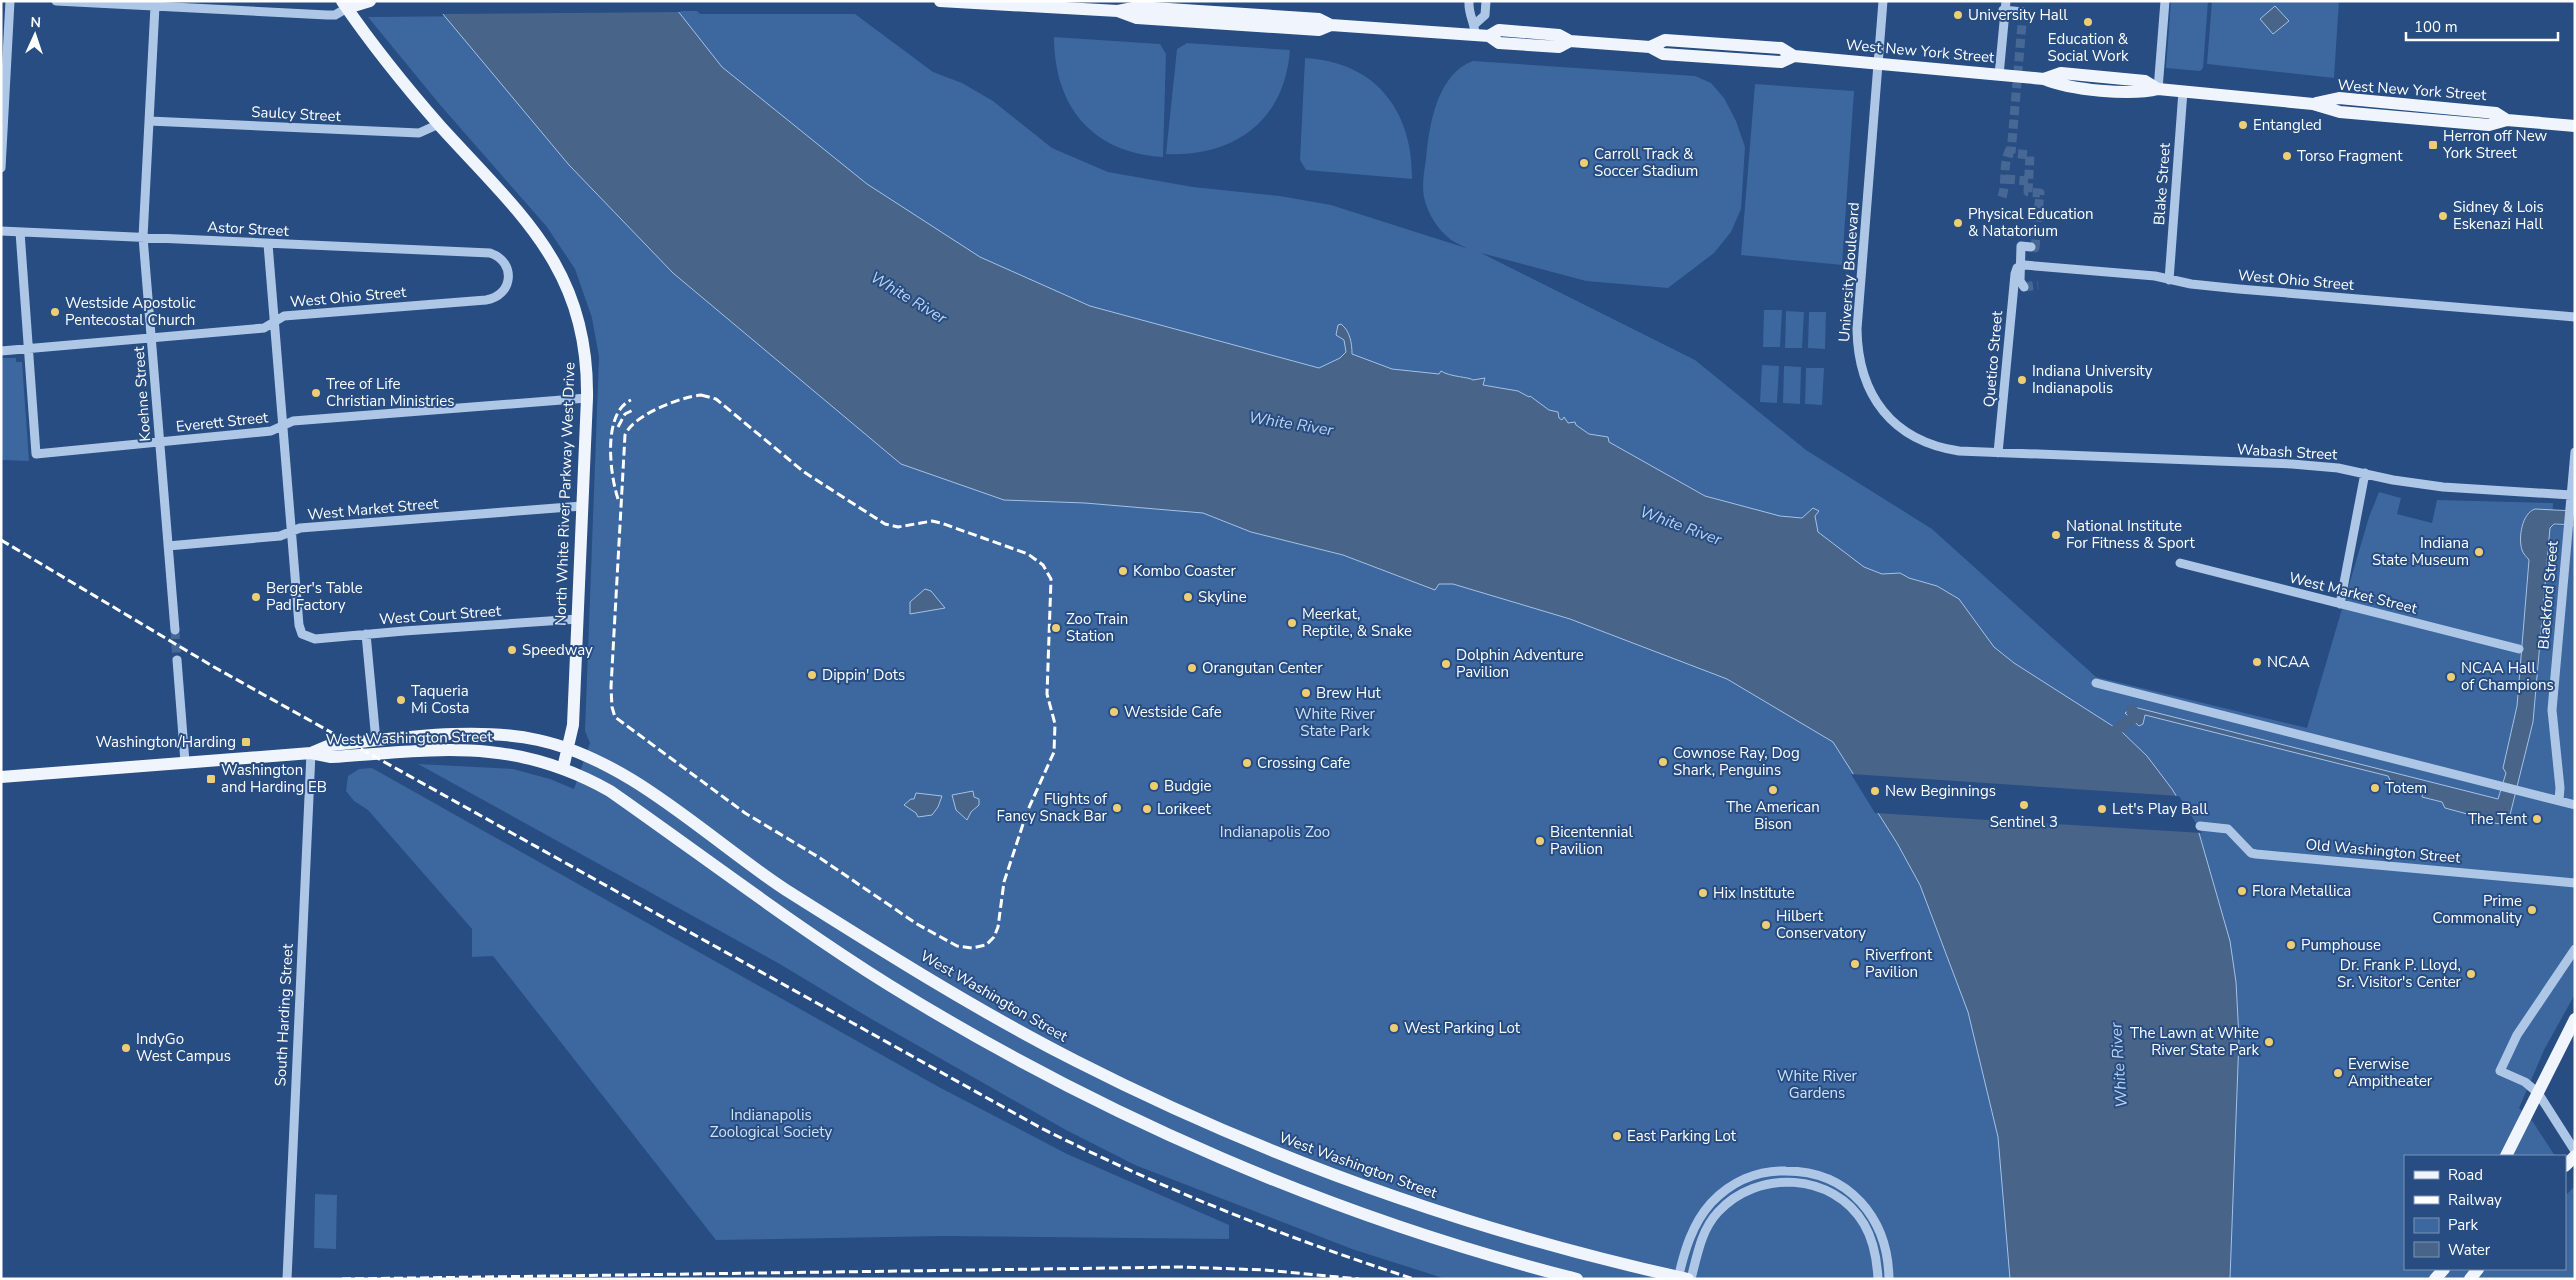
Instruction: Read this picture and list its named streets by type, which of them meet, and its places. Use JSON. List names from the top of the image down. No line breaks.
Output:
{"streets":{"main road":["West New York Street","North White River Parkway West Drive","West Washington Street"],"street":["Saulcy Street","Blake Street","Astor Street","University Boulevard","West Ohio Street","Quetico Street","Koehne Street","Everett Street","Wabash Street","West Market Street","Blackford Street","West Court Street","Old Washington Street","South Harding Street"]},"crossings":[["West New York Street","Blake Street"],["West New York Street","University Boulevard"],["Saulcy Street","Koehne Street"],["Saulcy Street","North White River Parkway West Drive"],["Blake Street","West Ohio Street"],["Astor Street","West Ohio Street"],["Astor Street","Koehne Street"],["University Boulevard","Quetico Street"],["University Boulevard","Wabash Street"],["West Ohio Street","Quetico Street"],["West Ohio Street","Koehne Street"],["West Ohio Street","Everett Street"],["Quetico Street","Wabash Street"],["Koehne Street","Everett Street"],["Koehne Street","West Market Street"],["Everett Street","North White River Parkway West Drive"],["Wabash Street","Blackford Street"],["North White River Parkway West Drive","West Market Street"],["North White River Parkway West Drive","West Court Street"],["North White River Parkway West Drive","West Washington Street"],["West Market Street","West Court Street"],["West Washington Street","South Harding Street"]],"water":["White River"],"parks":["White River State Park","Indianapolis Zoo","White River Gardens","Indianapolis Zoological Society"],"places":{"other":["University Hall","Education & Social Work","Entangled","Torso Fragment","Carroll Track & Soccer Stadium","Sidney & Lois Eskenazi Hall","Physical Education & Natatorium","Westside Apostolic Pentecostal Church","Indiana University Indianapolis","Tree of Life Christian Ministries","National Institute For Fitness & Sport","Indiana State Museum","Kombo Coaster","Berger's Table Pad Factory","Skyline","Meerkat, Reptile, & Snake","Zoo Train Station","Speedway","NCAA","Dolphin Adventure Pavilion","Orangutan Center","Dippin' Dots","NCAA Hall of Champions","Brew Hut","Taqueria Mi Costa","Westside Cafe","Cownose Ray, Dog Shark, Penguins","Crossing Cafe","Budgie","Totem","The American Bison","New Beginnings","Sentinel 3","Flights of Fancy Snack Bar","Lorikeet","Let's Play Ball","The Tent","Bicentennial Pavilion","Flora Metallica","Hix Institute","Prime Commonality","Hilbert Conservatory","Pumphouse","Riverfront Pavilion","Dr. Frank P. Lloyd, Sr. Visitor's Center","West Parking Lot","The Lawn at White River State Park","IndyGo West Campus","Everwise Ampitheater","East Parking Lot"],"transit":["Herron off New York Street","Washington/Harding","Washington and Harding EB"]},"legend":["Road","Railway","Park","Water"],"scale_bar":"100 m","north":"top"}
